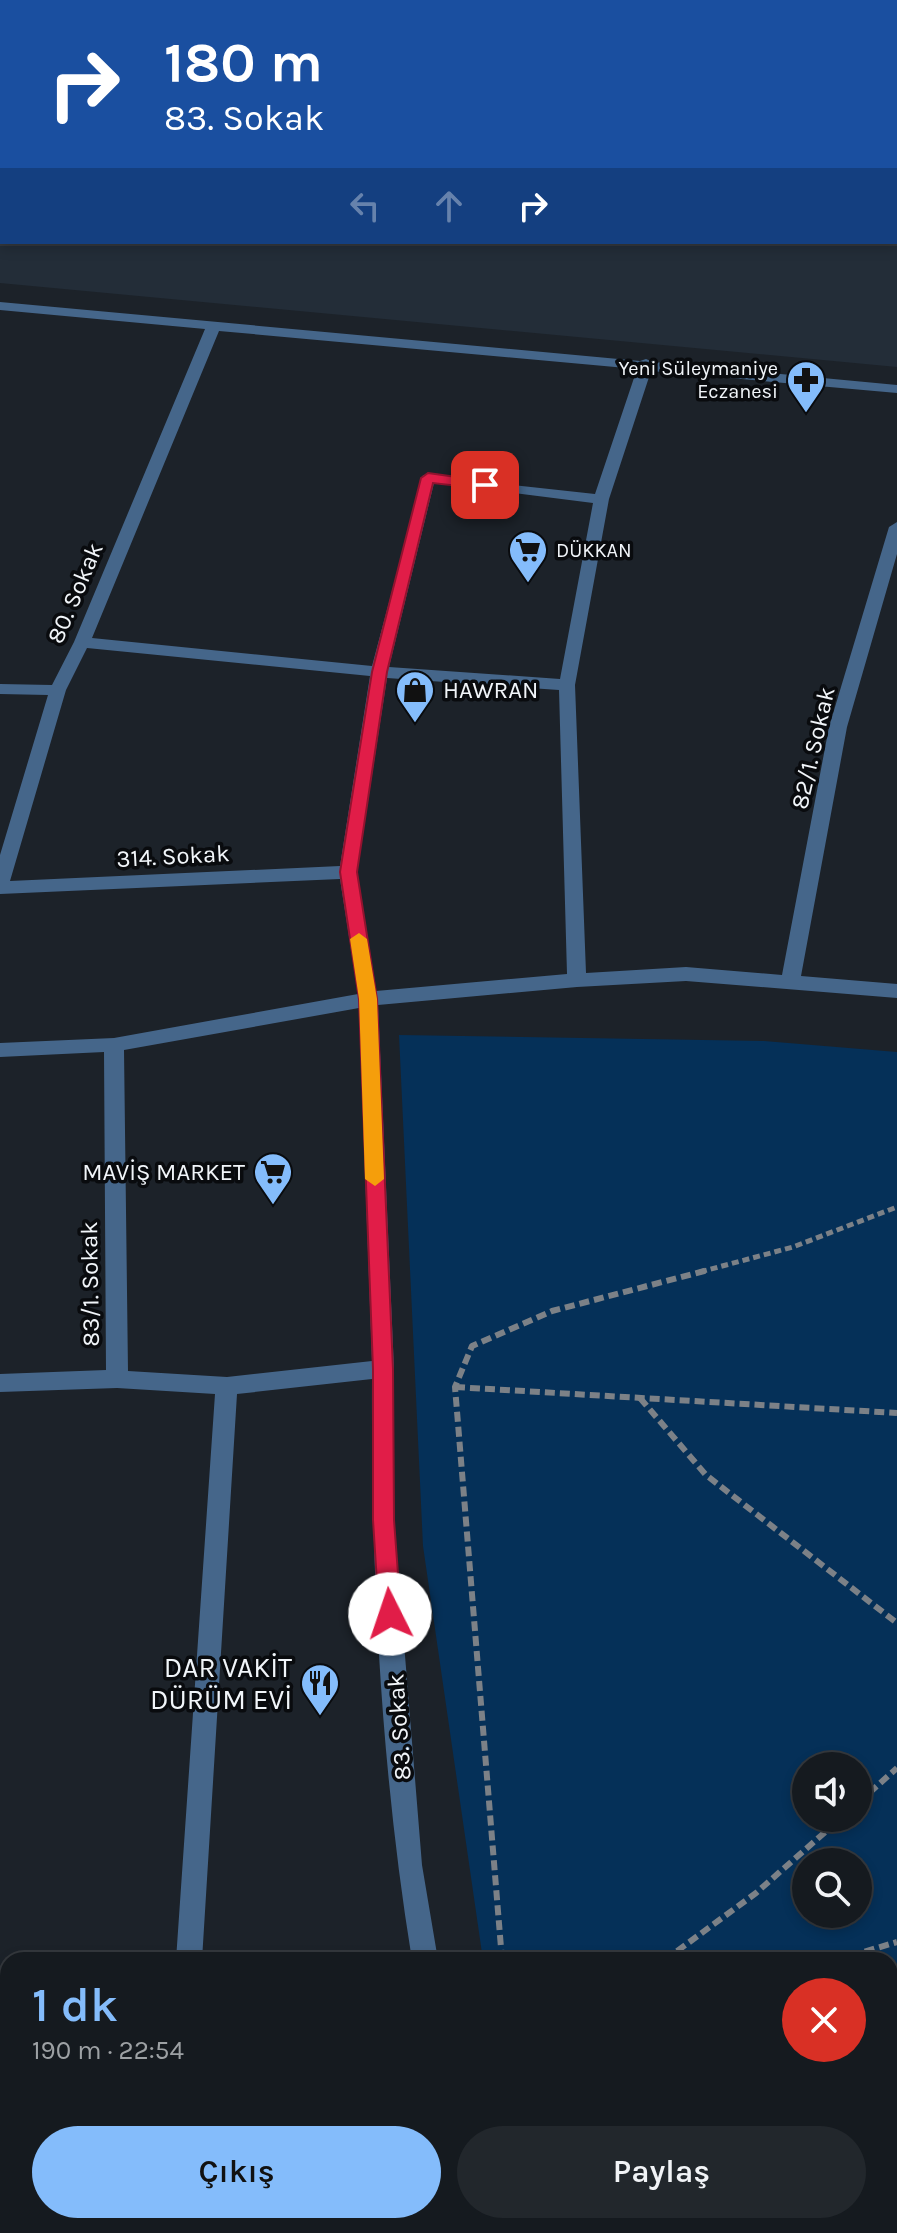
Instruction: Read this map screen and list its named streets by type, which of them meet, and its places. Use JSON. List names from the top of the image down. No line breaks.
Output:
{"streets":{"street":["80. Sokak","82/1. Sokak","314. Sokak","83/1. Sokak","83. Sokak"]},"crossings":[["80. Sokak","314. Sokak"],["314. Sokak","83. Sokak"]],"places":{"pharmacy":["Yeni Süleymaniye Eczanesi"],"supermarket":["DÜKKAN","MAVİŞ MARKET"],"shop":["HAWRAN"],"restaurant":["DAR VAKİT DÜRÜM EVİ"]},"page":{"turn":["180 m","83. Sokak"],"heading":["1 dk","190 m · 22:54"],"buttons":["Çıkış","Paylaş"]}}
